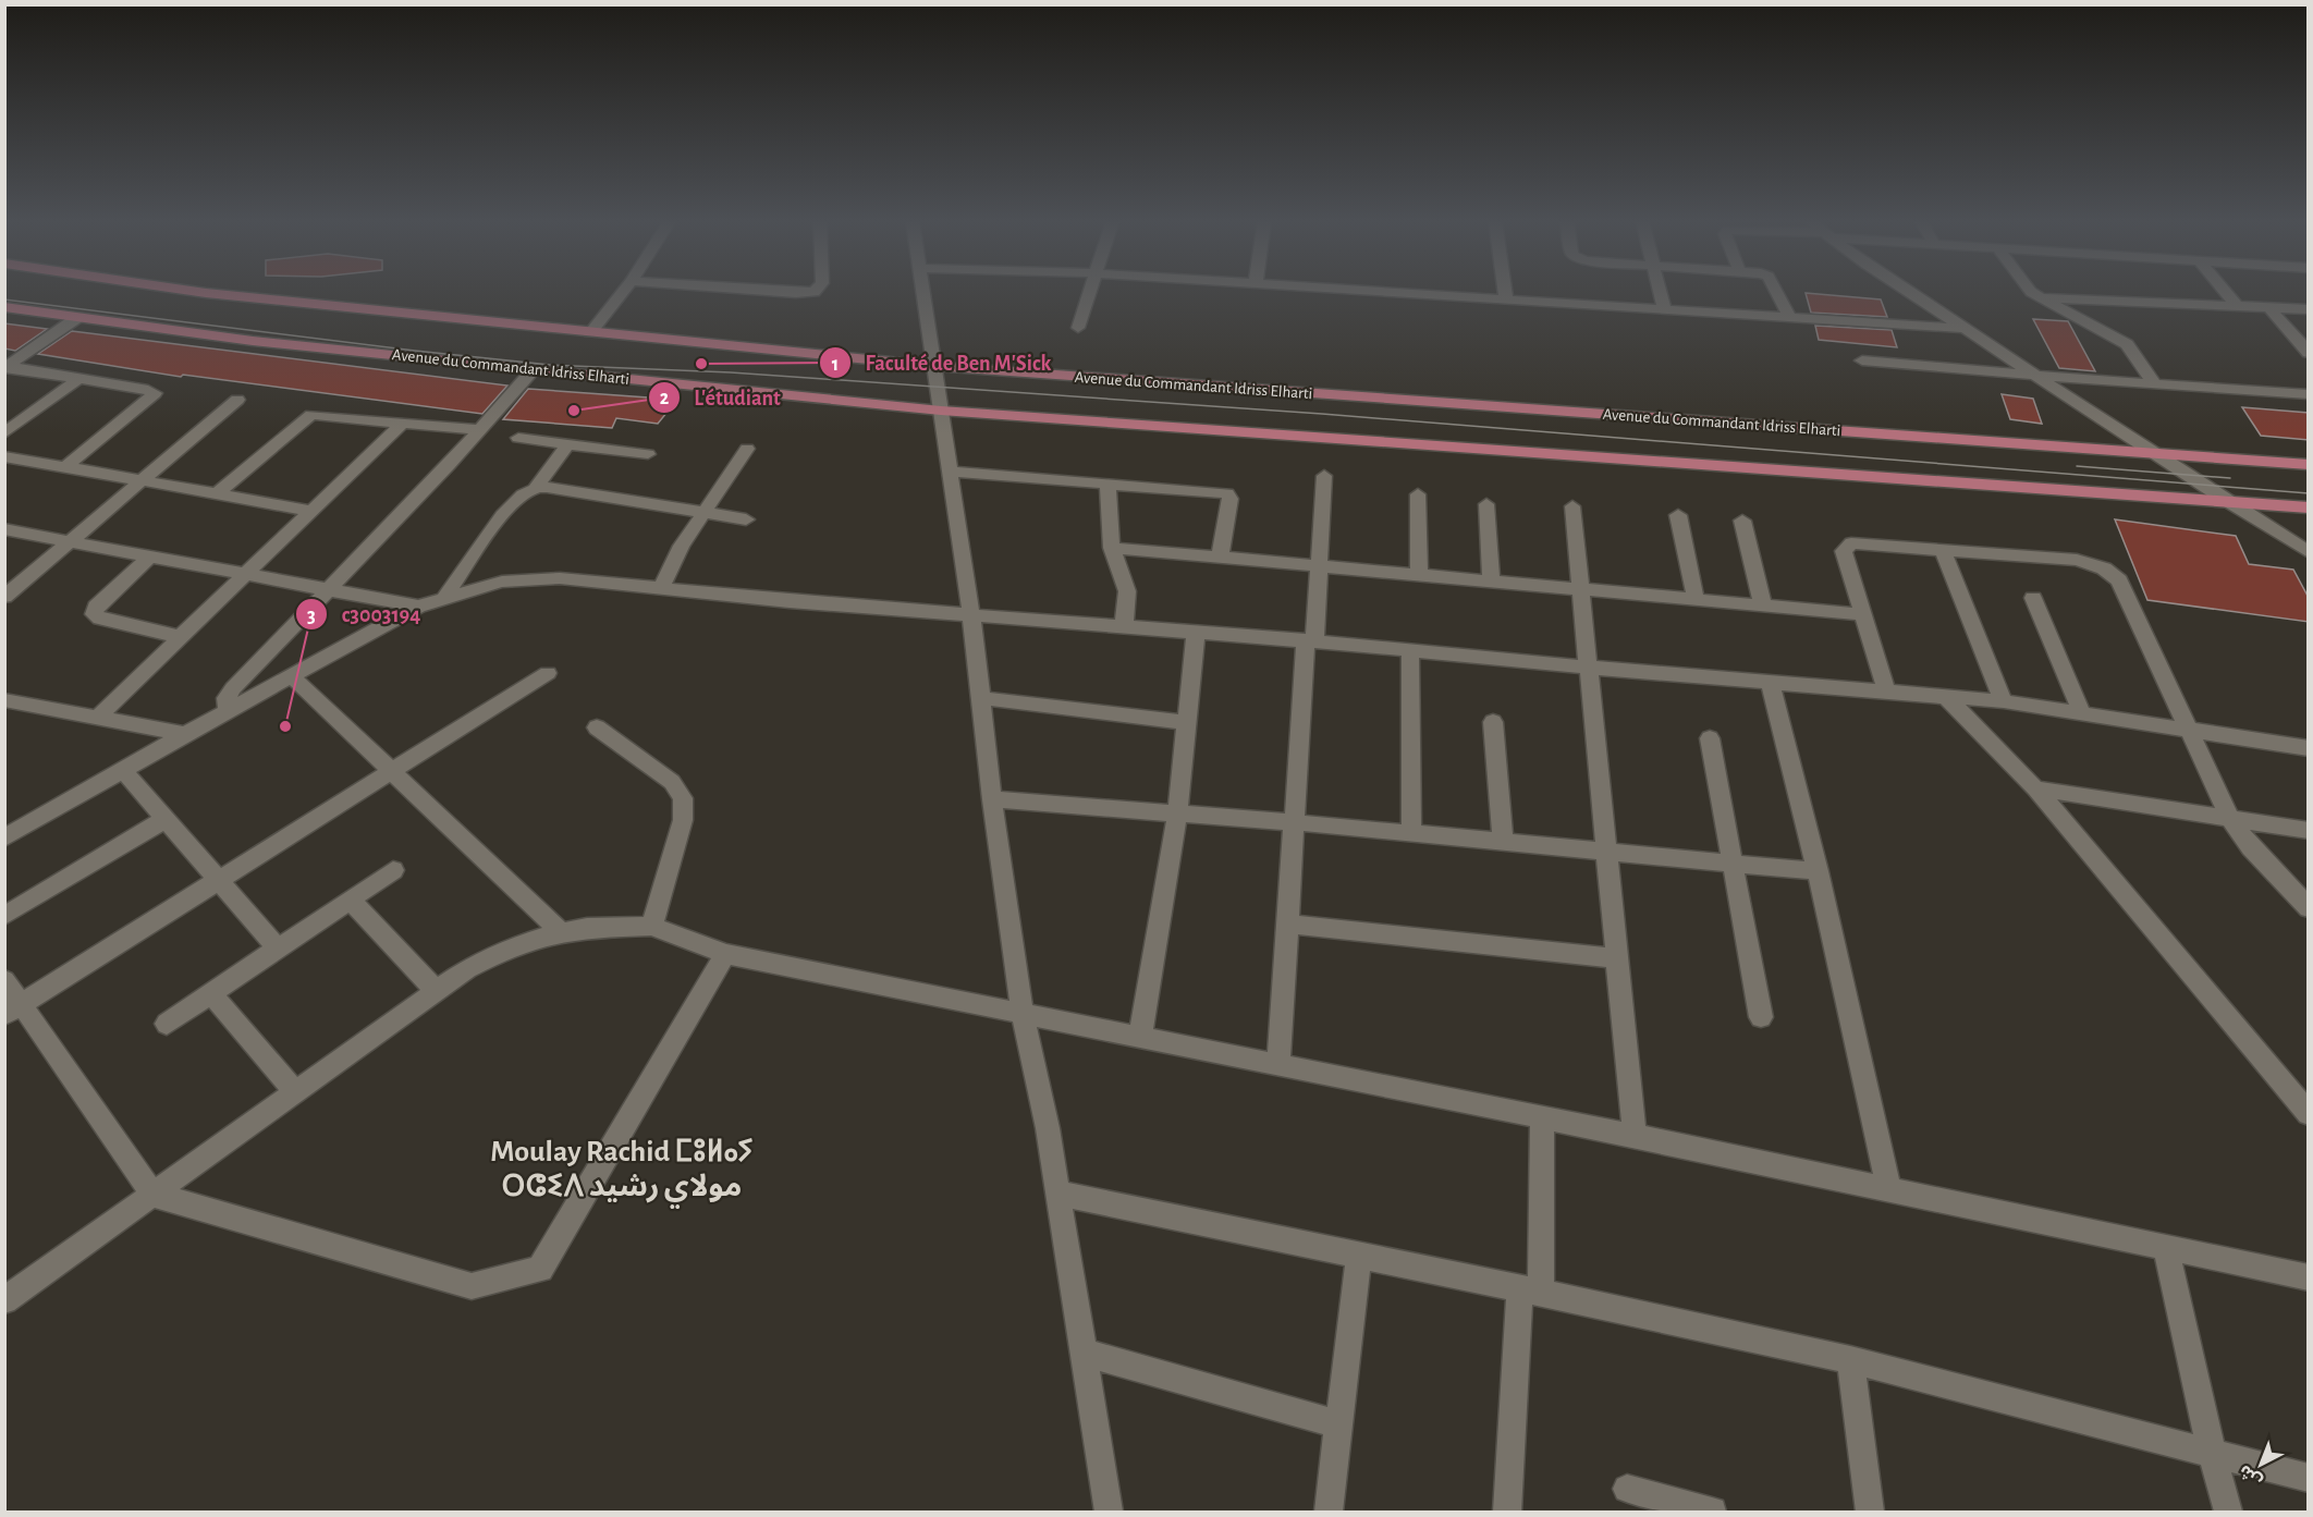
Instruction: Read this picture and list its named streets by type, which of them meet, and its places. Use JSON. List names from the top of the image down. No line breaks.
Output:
{"streets":{"main road":["Avenue du Commandant Idriss Elharti"]},"districts":["Moulay Rachid ⵎⵓⵍⴰⵢ ⵔⵛⵉⴷ مولاي رشيد"],"places":["Faculté de Ben M'Sick","L'étudiant","c3003194"],"north":"bottom left"}
